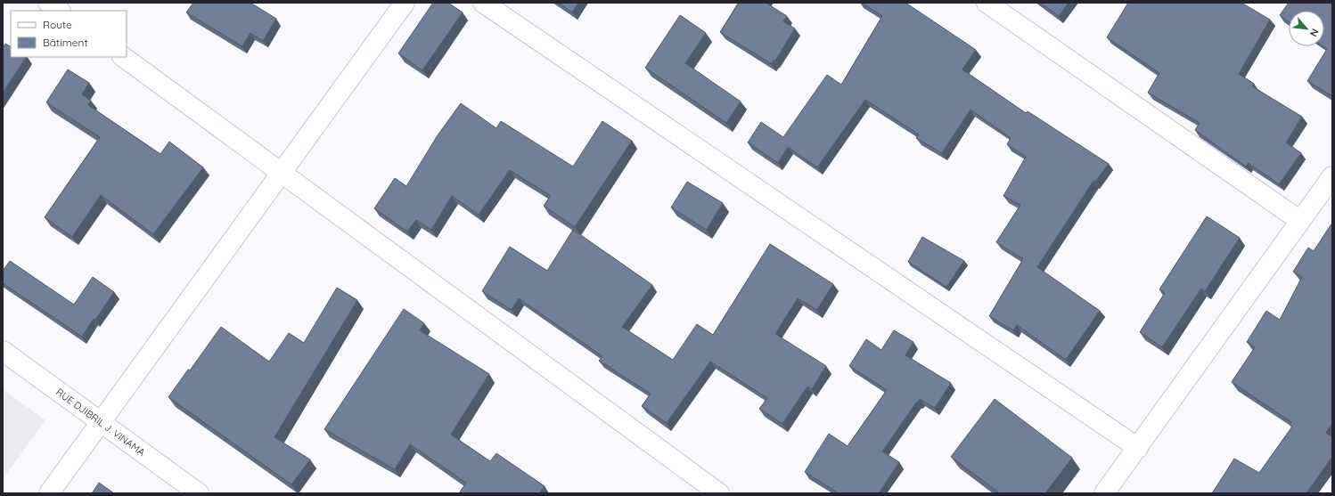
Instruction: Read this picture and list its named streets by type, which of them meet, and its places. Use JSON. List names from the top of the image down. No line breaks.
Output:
{"streets":{"street":["RUE DJIBRIL J. VINAMA"]},"legend":["Route","Bâtiment"],"north":"bottom right"}
